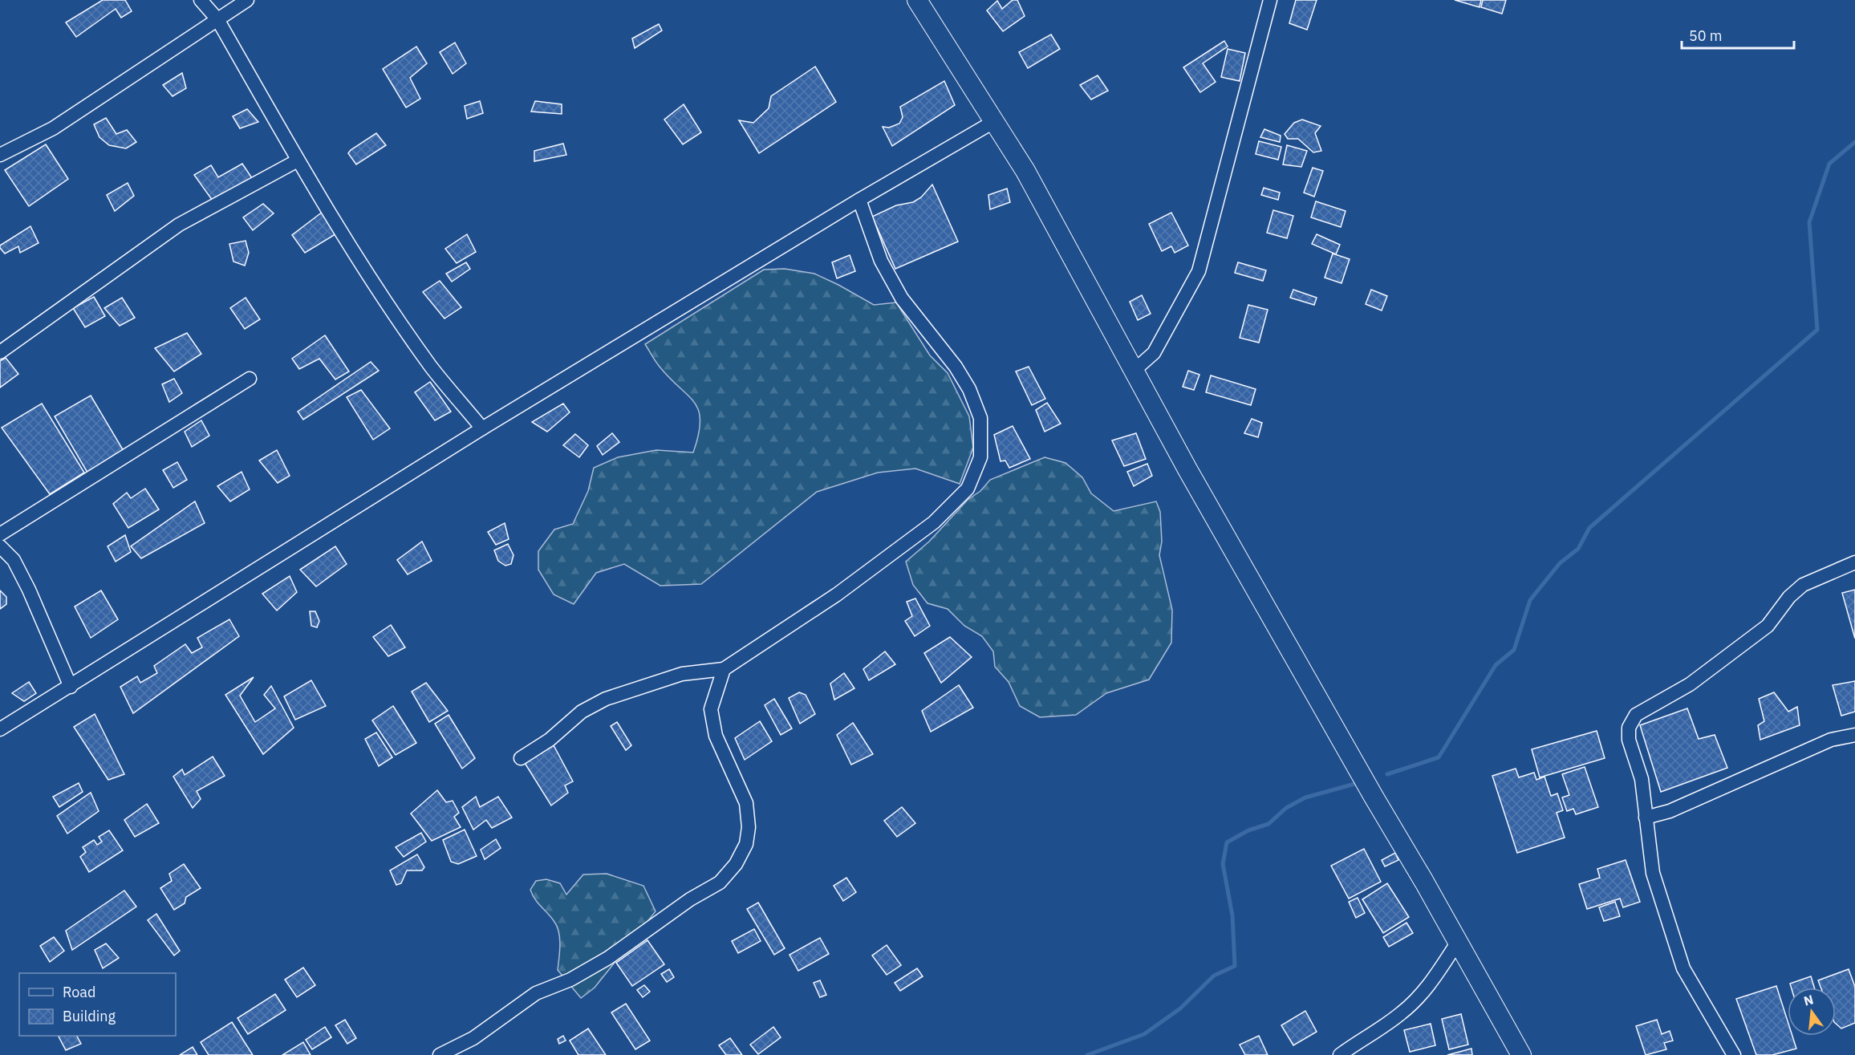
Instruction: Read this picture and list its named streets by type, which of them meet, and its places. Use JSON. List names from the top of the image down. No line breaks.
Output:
{"legend":["Road","Building"],"scale_bar":"50 m","north":"top"}
